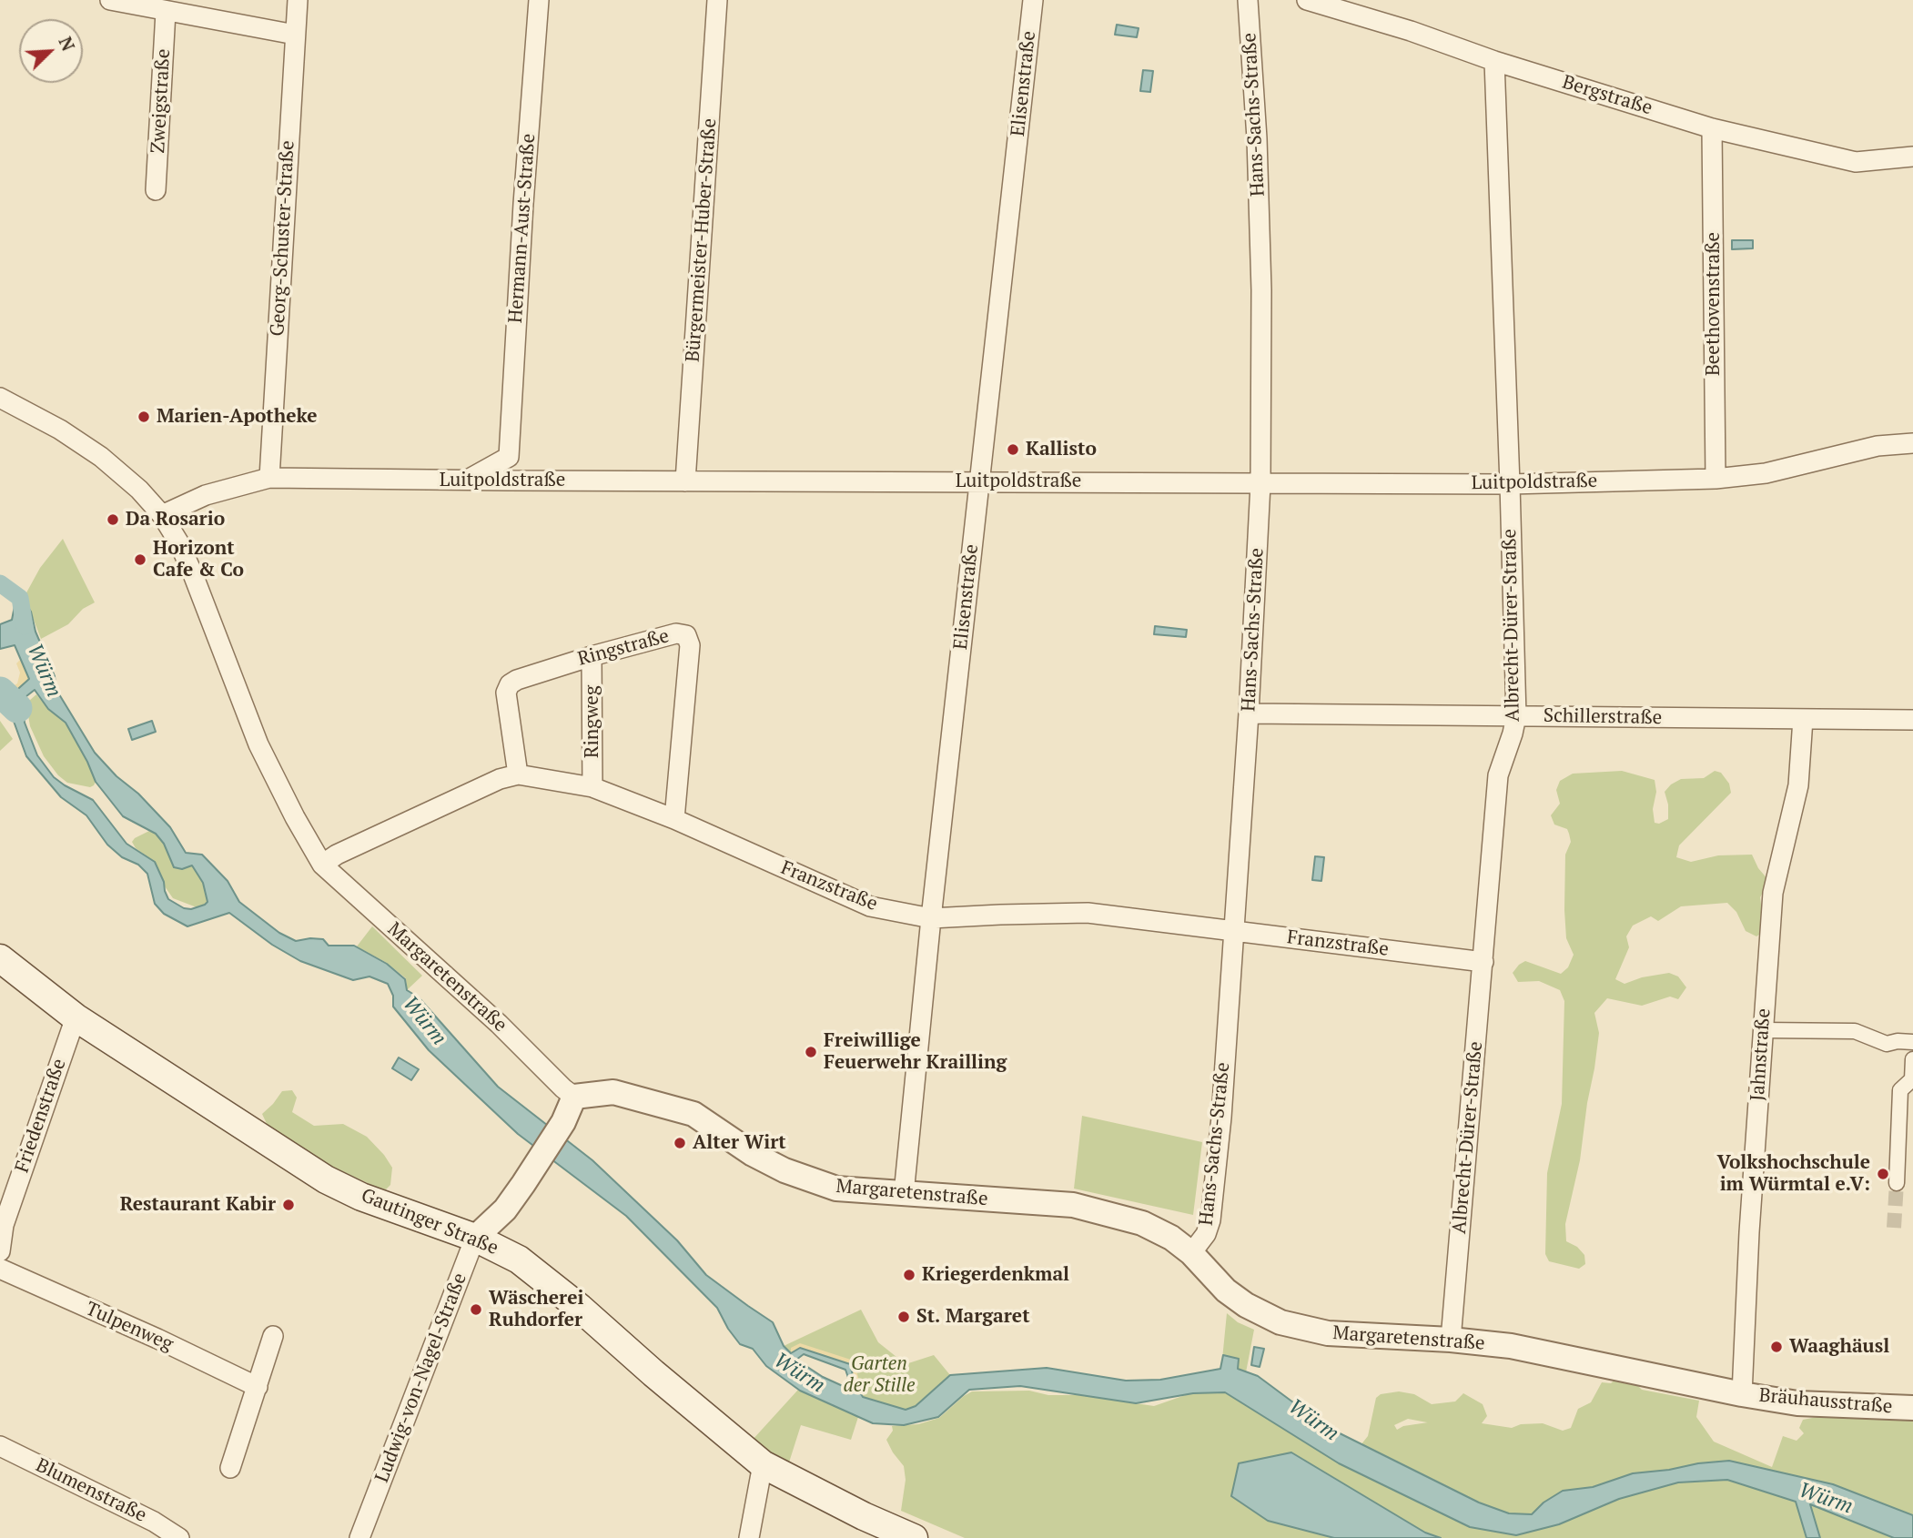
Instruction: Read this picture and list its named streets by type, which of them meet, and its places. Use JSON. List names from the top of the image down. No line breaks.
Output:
{"streets":{"main road":["Gautinger Straße"],"street":["Elisenstraße","Bergstraße","Zweigstraße","Hans-Sachs-Straße","Hermann-Aust-Straße","Georg-Schuster-Straße","Bürgermeister-Huber-Straße","Beethovenstraße","Luitpoldstraße","Albrecht-Dürer-Straße","Ringstraße","Schillerstraße","Ringweg","Franzstraße","Margaretenstraße","Jahnstraße","Friedenstraße","Tulpenweg","Ludwig-von-Nagel-Straße","Bräuhausstraße","Blumenstraße"]},"crossings":[["Elisenstraße","Luitpoldstraße"],["Elisenstraße","Franzstraße"],["Elisenstraße","Margaretenstraße"],["Bergstraße","Beethovenstraße"],["Bergstraße","Albrecht-Dürer-Straße"],["Hans-Sachs-Straße","Luitpoldstraße"],["Hans-Sachs-Straße","Schillerstraße"],["Hans-Sachs-Straße","Franzstraße"],["Hans-Sachs-Straße","Margaretenstraße"],["Georg-Schuster-Straße","Luitpoldstraße"],["Bürgermeister-Huber-Straße","Luitpoldstraße"],["Beethovenstraße","Luitpoldstraße"],["Luitpoldstraße","Albrecht-Dürer-Straße"],["Luitpoldstraße","Margaretenstraße"],["Albrecht-Dürer-Straße","Schillerstraße"],["Albrecht-Dürer-Straße","Franzstraße"],["Albrecht-Dürer-Straße","Margaretenstraße"],["Ringstraße","Ringweg"],["Ringstraße","Franzstraße"],["Schillerstraße","Jahnstraße"],["Ringweg","Franzstraße"],["Franzstraße","Margaretenstraße"],["Margaretenstraße","Jahnstraße"],["Margaretenstraße","Ludwig-von-Nagel-Straße"],["Margaretenstraße","Bräuhausstraße"],["Jahnstraße","Bräuhausstraße"],["Friedenstraße","Gautinger Straße"],["Gautinger Straße","Ludwig-von-Nagel-Straße"]],"water":["Würm"],"parks":["Garten der Stille"],"places":["Marien-Apotheke","Kallisto","Da Rosario","Horizont Cafe & Co","Freiwillige Feuerwehr Krailling","Alter Wirt","Volkshochschule im Würmtal e.V:","Restaurant Kabir","Kriegerdenkmal","Wäscherei Ruhdorfer","St. Margaret","Waaghäusl"],"north":"top right"}
